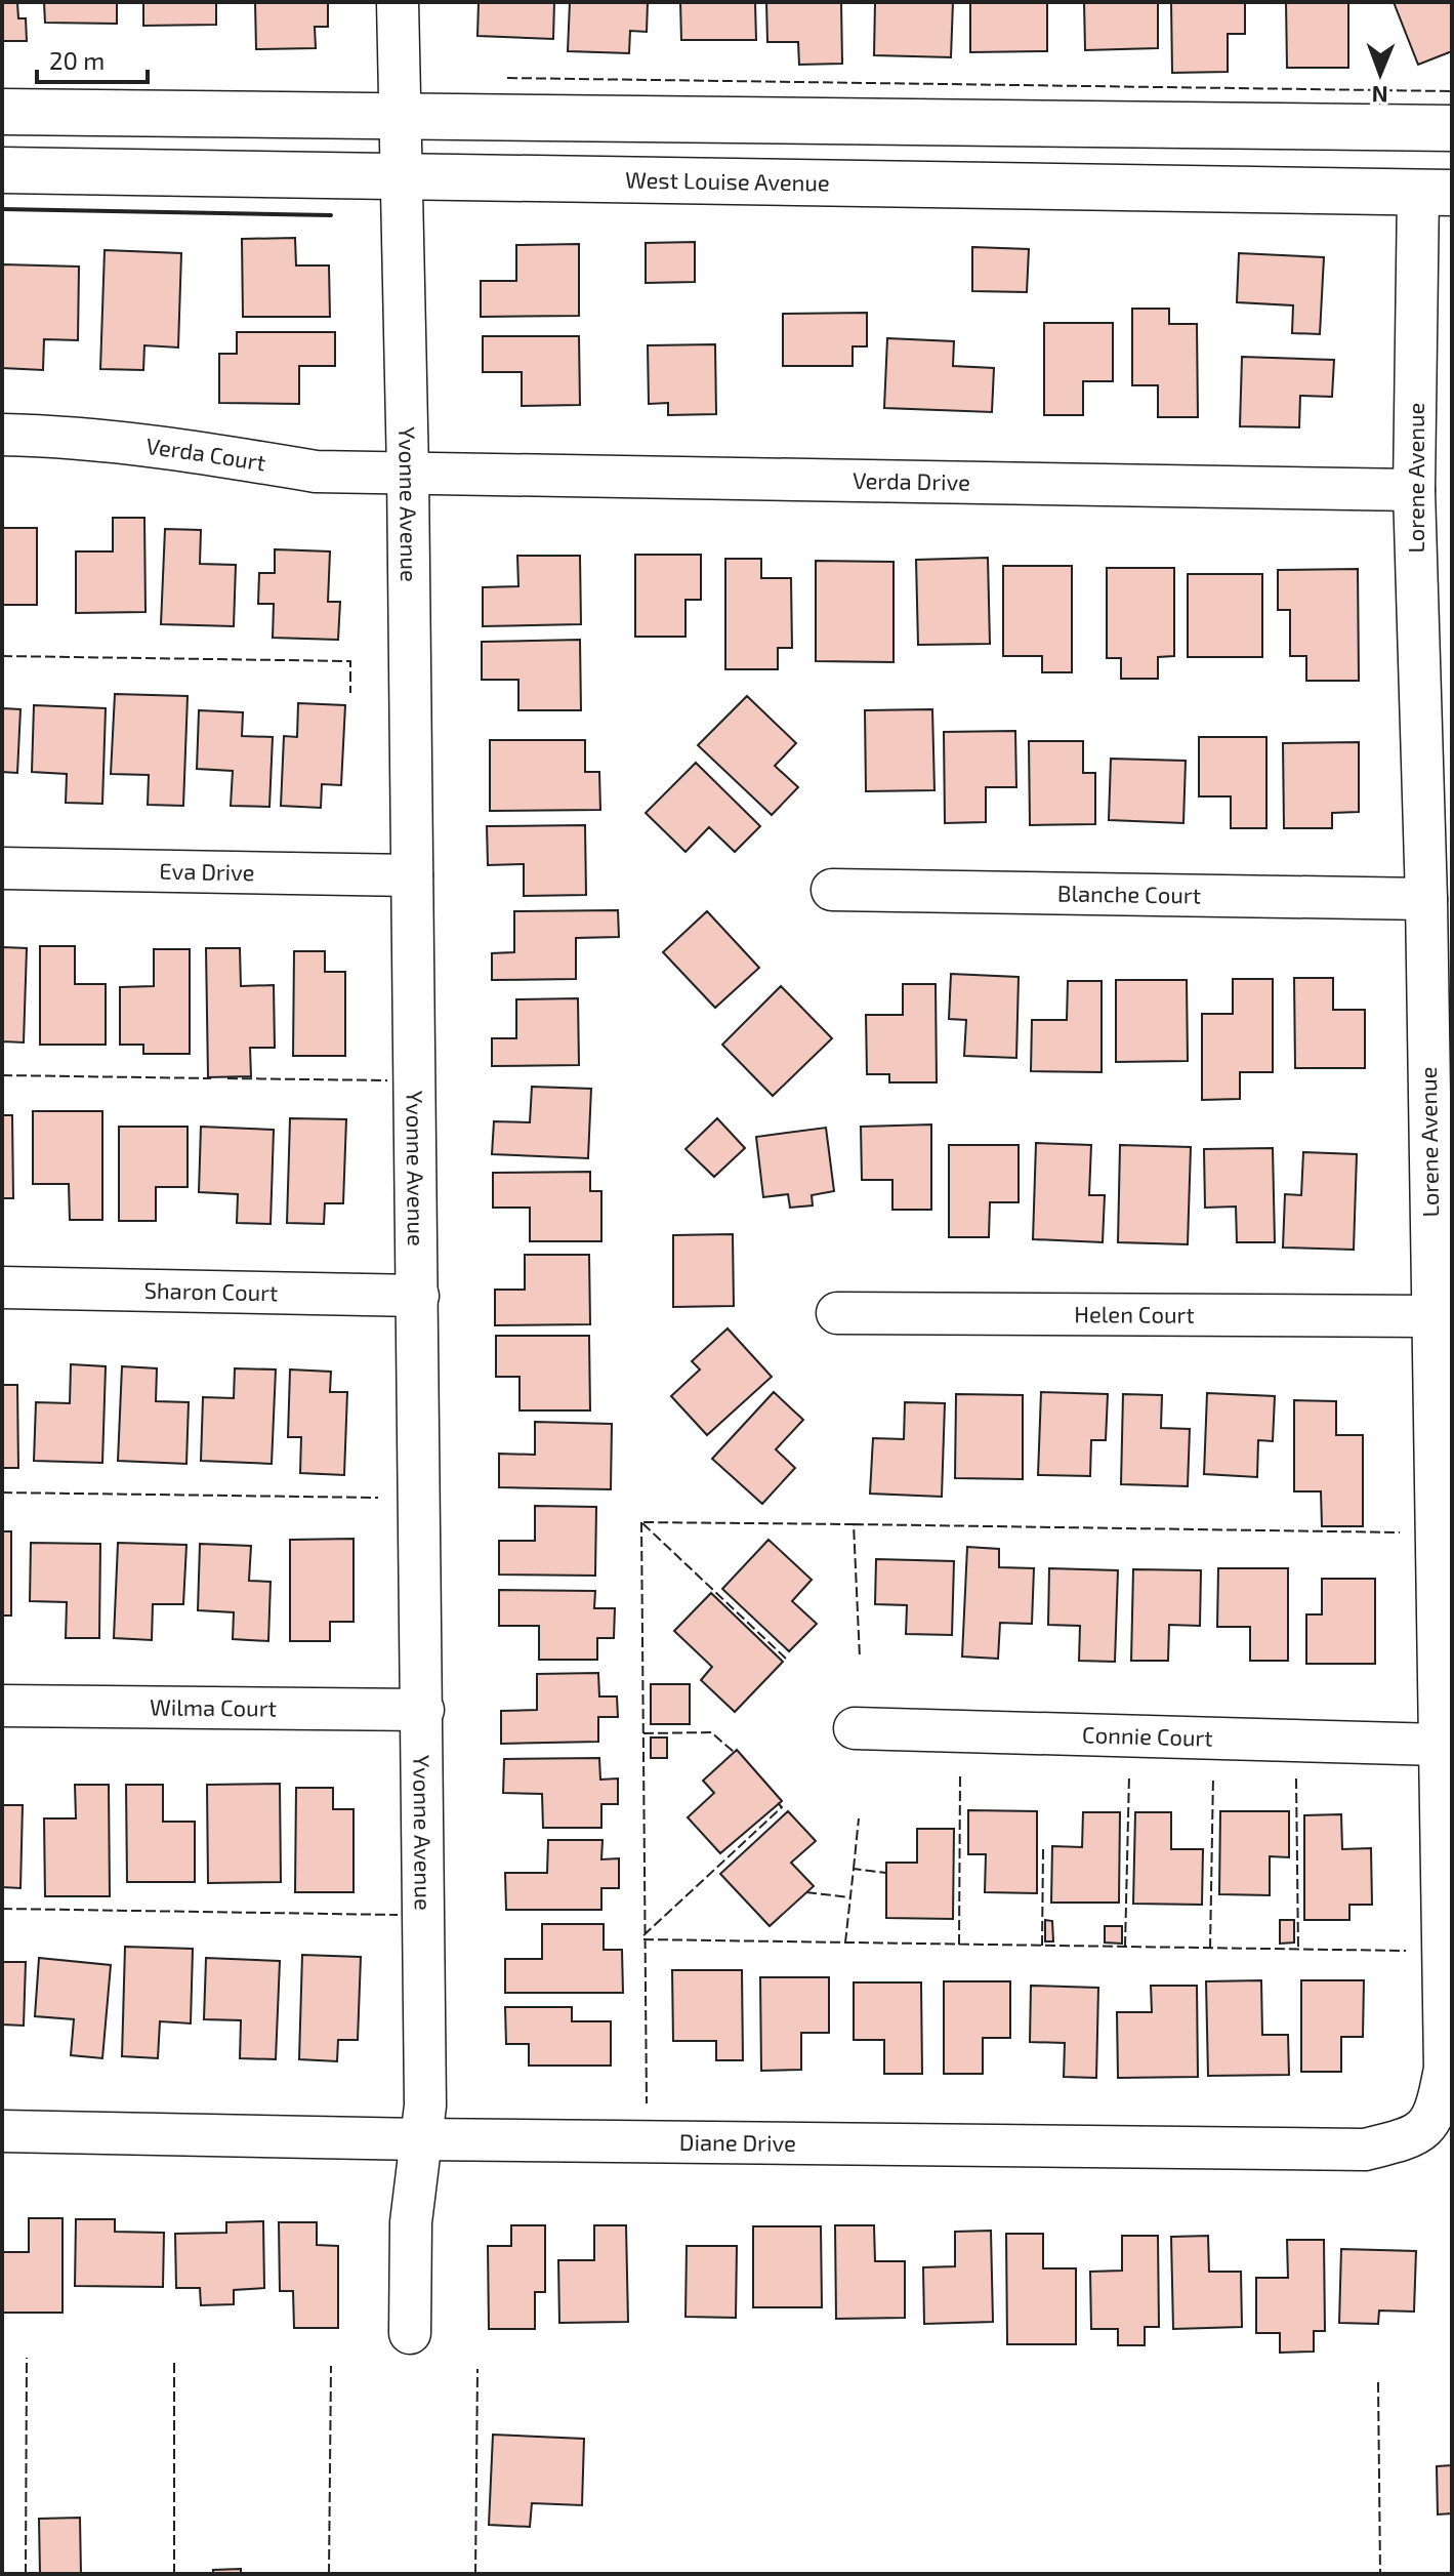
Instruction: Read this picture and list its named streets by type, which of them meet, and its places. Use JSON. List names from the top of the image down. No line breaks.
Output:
{"streets":{"main road":["West Louise Avenue"],"street":["Verda Court","Lorene Avenue","Verda Drive","Yvonne Avenue","Eva Drive","Blanche Court","Sharon Court","Helen Court","Wilma Court","Connie Court","Diane Drive"]},"crossings":[["West Louise Avenue","Lorene Avenue"],["West Louise Avenue","Yvonne Avenue"],["Verda Court","Verda Drive"],["Verda Court","Yvonne Avenue"],["Lorene Avenue","Verda Drive"],["Lorene Avenue","Blanche Court"],["Lorene Avenue","Helen Court"],["Lorene Avenue","Connie Court"],["Lorene Avenue","Diane Drive"],["Verda Drive","Yvonne Avenue"],["Yvonne Avenue","Eva Drive"],["Yvonne Avenue","Sharon Court"],["Yvonne Avenue","Wilma Court"],["Yvonne Avenue","Diane Drive"]],"scale_bar":"20 m","north":"bottom"}
